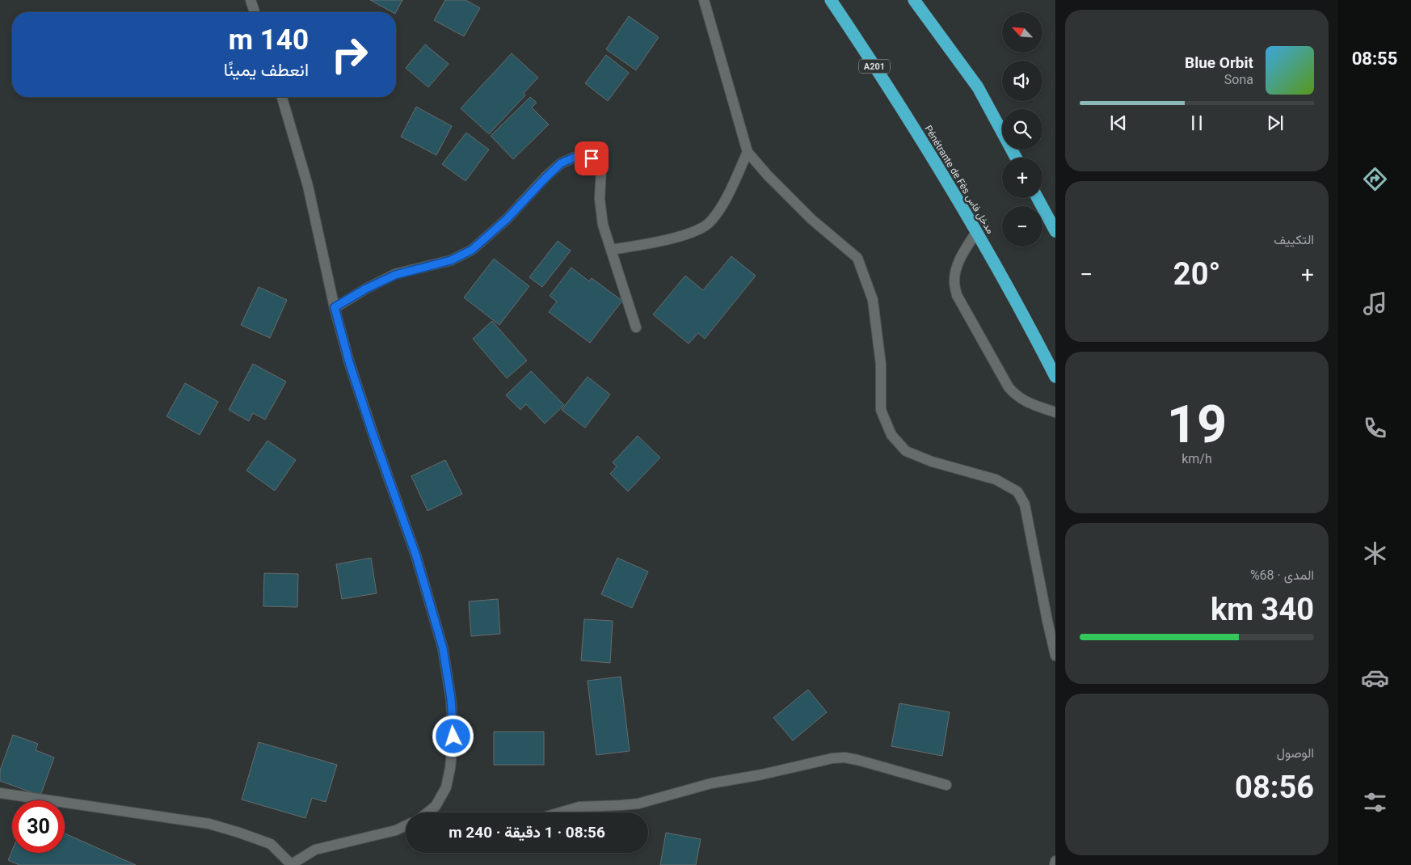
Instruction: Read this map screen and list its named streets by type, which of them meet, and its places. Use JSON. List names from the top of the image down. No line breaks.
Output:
{"streets":{"highway":["A201","Pénétrante de Fès مدخل فاس"]},"north":"top left","page":{"tabs":"08:55","map_buttons":["+","−"],"turn":["140 m","انعطف يمينًا"],"song":["Blue Orbit","Sona"],"tile":["التكييف",["19","km/h"],["المدى · 68%","340 km"],["الوصول","08:56"]],"heat":["−","20°","+"],"limit":"30","trip":"08:56 · 1 دقيقة · 240 m"}}
